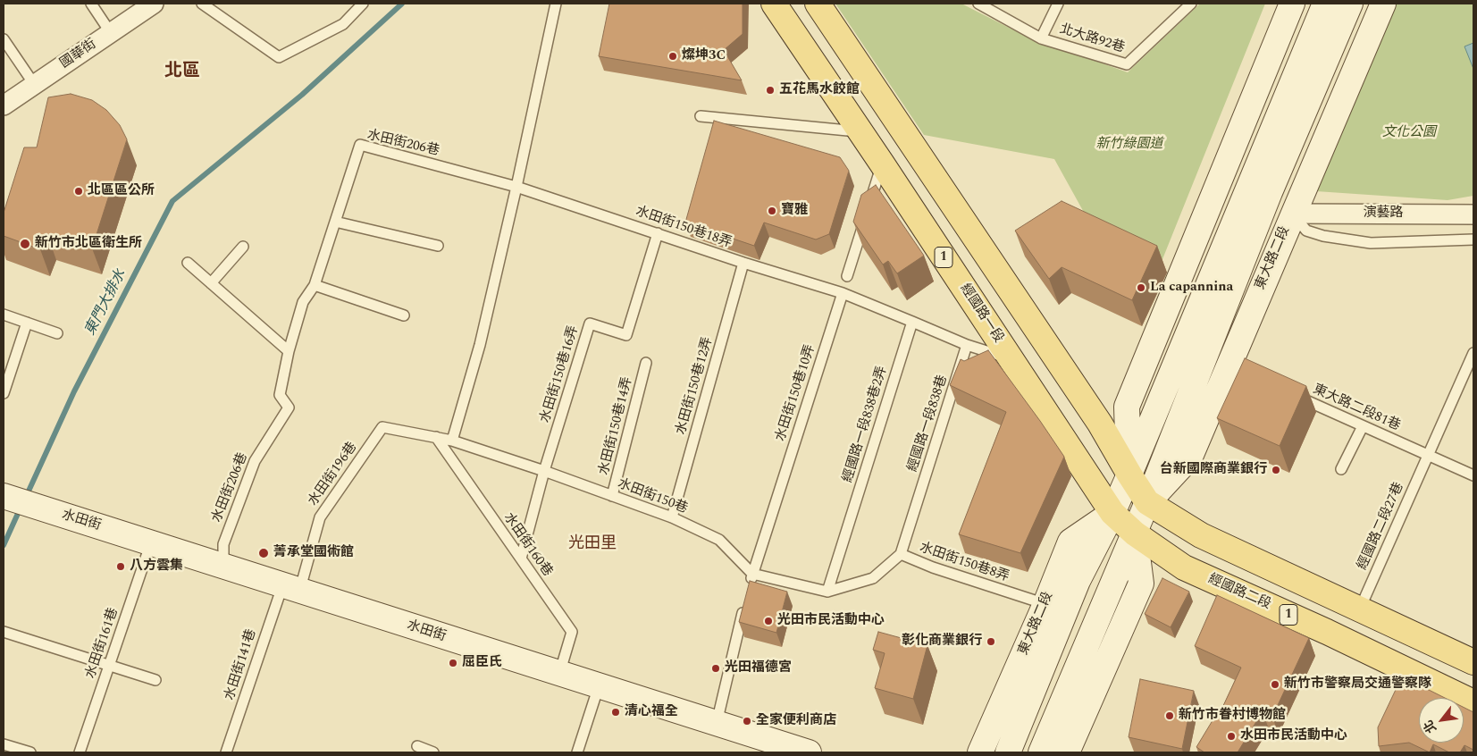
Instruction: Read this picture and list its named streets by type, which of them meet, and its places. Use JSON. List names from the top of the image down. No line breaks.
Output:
{"streets":{"main road":["1","經國路一段","經國路二段"],"street":["國華街","演藝路","東大路二段","水田街"],"lane":["北大路92巷","水田街206巷","水田街150巷18弄","水田街150巷16弄","水田街150巷12弄","水田街150巷10弄","東大路二段81巷","經國路一段838巷","經國路一段838巷2弄","水田街150巷14弄","水田街196巷","水田街150巷","經國路二段27巷","水田街160巷","水田街150巷8弄","水田街161巷","水田街141巷"]},"crossings":[["水田街206巷","水田街150巷18弄"],["水田街206巷","水田街"],["演藝路","東大路二段"],["水田街150巷18弄","水田街150巷16弄"],["水田街150巷18弄","水田街150巷12弄"],["水田街150巷18弄","水田街150巷10弄"],["東大路二段","經國路一段"],["東大路二段","水田街150巷8弄"],["東大路二段","經國路二段"],["經國路一段","經國路二段"],["水田街150巷16弄","水田街150巷"],["水田街150巷12弄","水田街150巷"],["水田街150巷10弄","水田街150巷"],["東大路二段81巷","經國路二段27巷"],["經國路一段838巷","水田街150巷8弄"],["經國路一段838巷2弄","水田街150巷8弄"],["水田街150巷14弄","水田街150巷"],["水田街196巷","水田街150巷"],["水田街196巷","水田街"],["水田街196巷","水田街141巷"],["水田街150巷","水田街160巷"],["水田街","水田街160巷"],["水田街","水田街161巷"],["水田街","水田街141巷"]],"districts":["北區","光田里"],"water":["東門大排水"],"parks":["文化公園","新竹綠園道"],"places":["燦坤3C","五花馬水餃館","北區區公所","寶雅","新竹市北區衛生所","La capannina","台新國際商業銀行","菁承堂國術館","八方雲集","光田市民活動中心","彰化商業銀行","屈臣氏","光田福德宮","新竹市警察局交通警察隊","清心福全","新竹市眷村博物館","全家便利商店","水田市民活動中心"],"north":"bottom left"}
